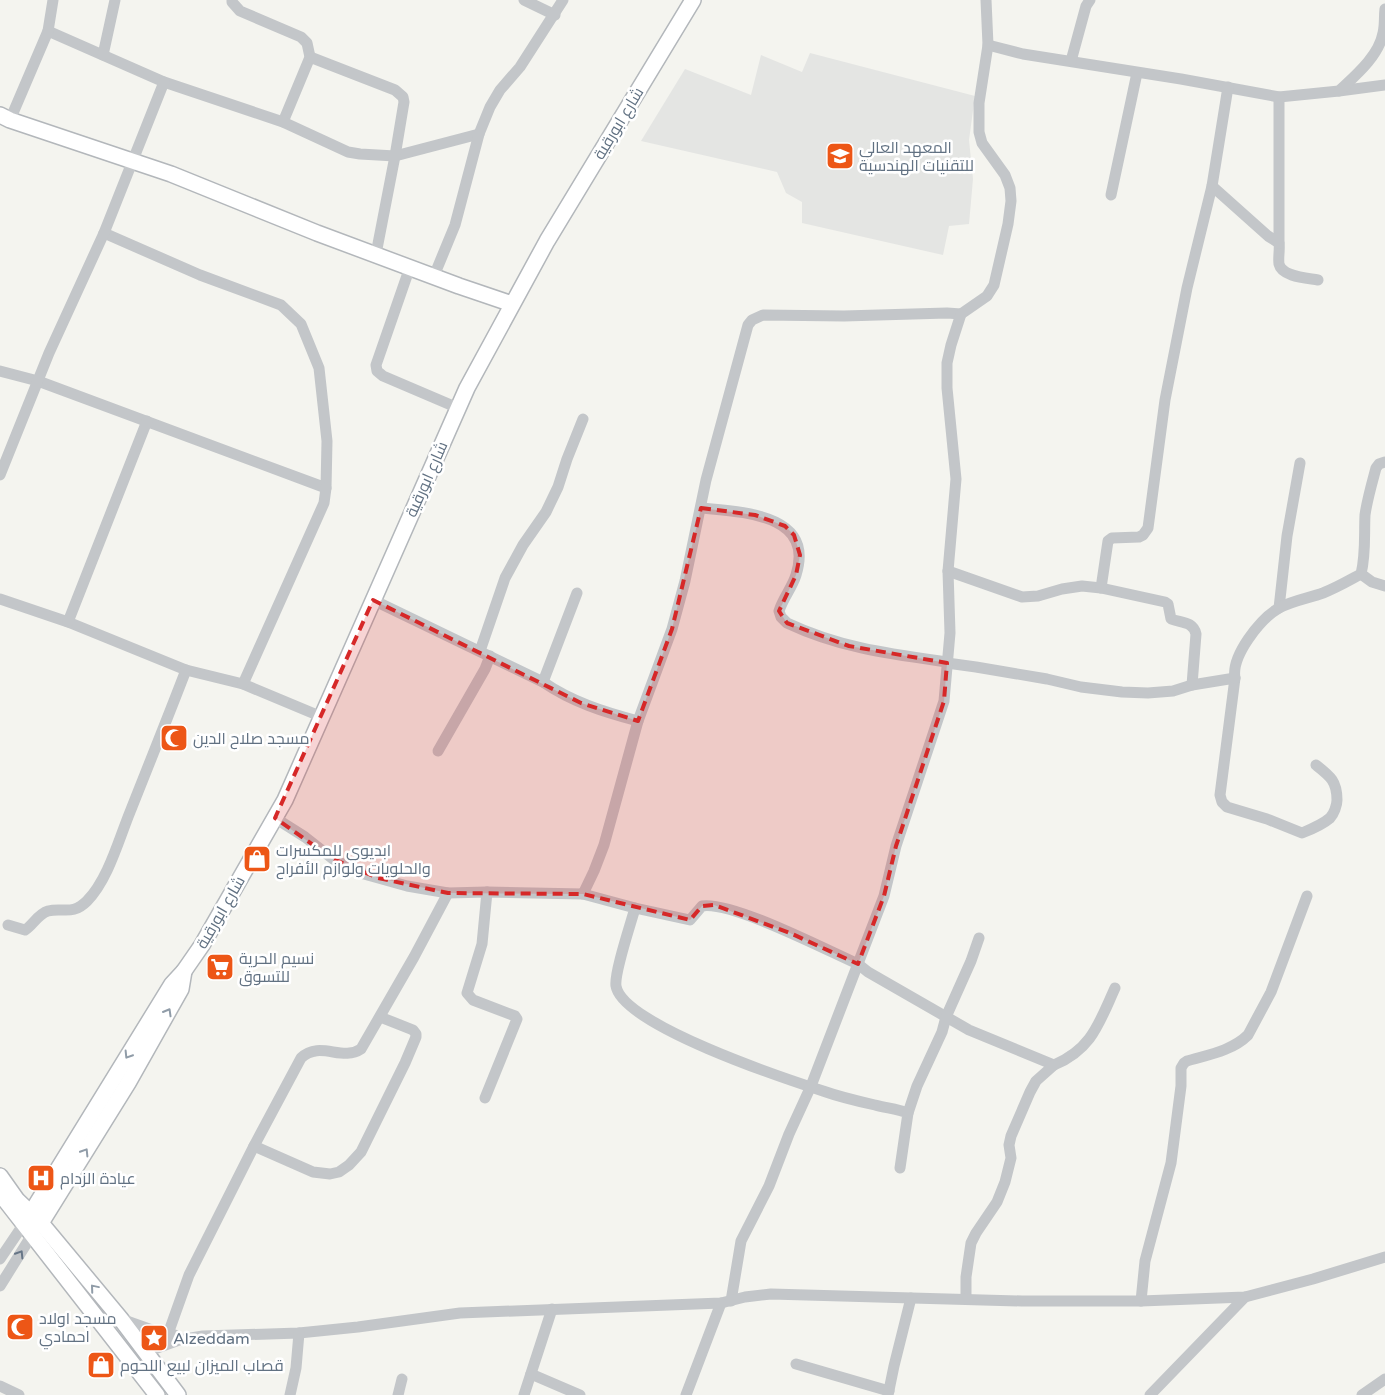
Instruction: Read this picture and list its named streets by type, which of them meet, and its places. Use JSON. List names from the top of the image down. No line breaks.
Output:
{"streets":{"main road":["شارع ابورقية"]},"places":{"school or university":["المعهد العالي للتقنيات الهندسية"],"mosque":["مسجد صلاح الدين","مسجد اولاد احمادي"],"shop":["ابديوي للمكسرات والحلويات ولوازم الأفراح","قصاب الميزان لبيع اللحوم"],"supermarket":["نسيم الحرية للتسوق"],"hospital":["عيادة الزدام"],"place":["Alzeddam"]}}
